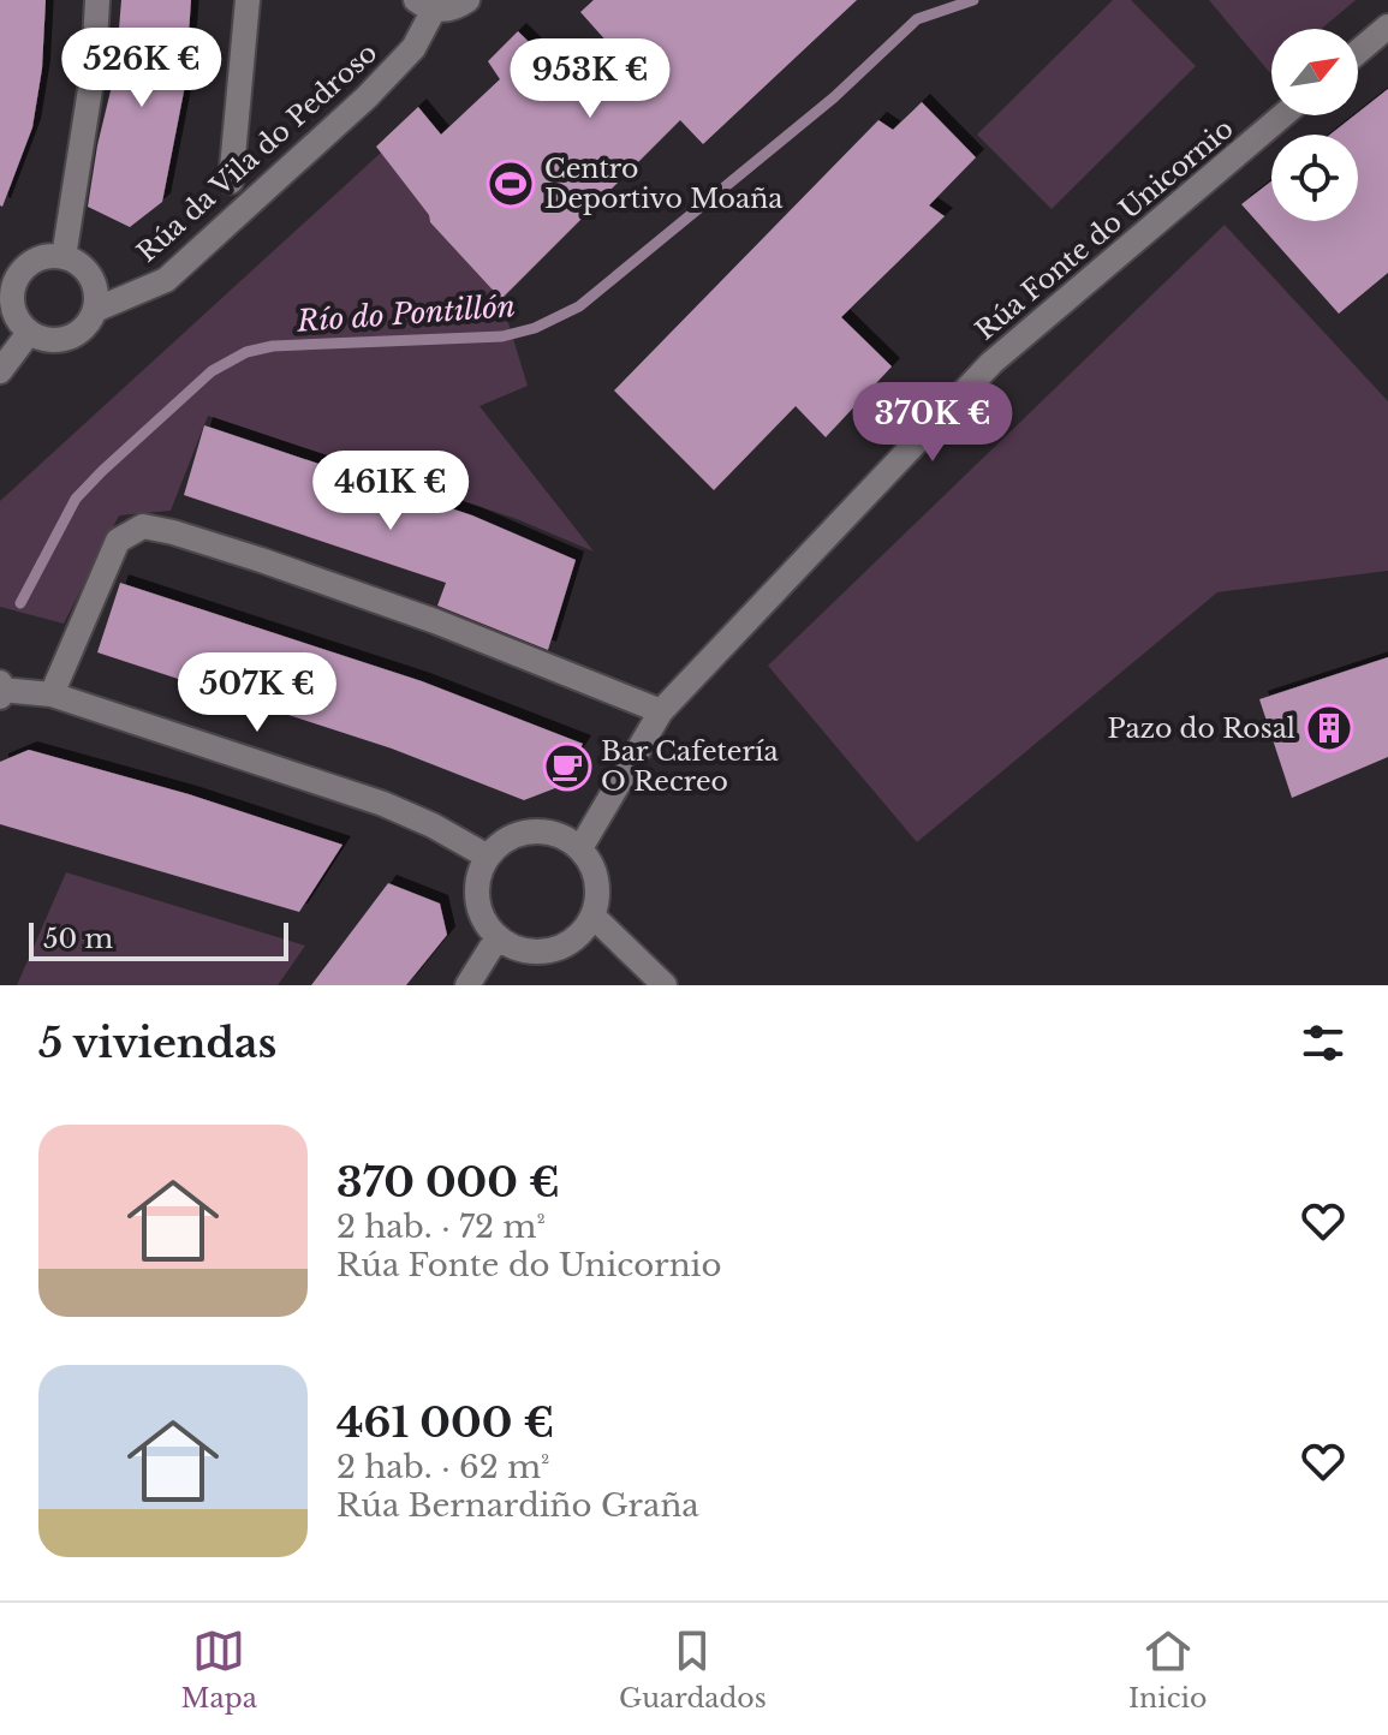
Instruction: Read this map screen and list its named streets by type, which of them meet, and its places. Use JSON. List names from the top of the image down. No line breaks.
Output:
{"streets":{"street":["Rúa da Vila do Pedroso","Rúa Fonte do Unicornio"]},"water":["Río do Pontillón"],"places":{"sports":["Centro Deportivo Moaña"],"building":["Pazo do Rosal"],"cafe":["Bar Cafetería O Recreo"]},"scale_bar":"50 m","north":"top right","page":{"price":["526K €","953K €","370K €","461K €","507K €"],"scale":"50 m","heading":"5 viviendas","list":[{"name":"370 000 €","note":"2 hab. · 72 m² · Rúa Fonte do Unicornio"},{"name":"461 000 €","note":"2 hab. · 62 m² · Rúa Bernardiño Graña"}],"tabs":["Mapa","Guardados","Inicio"]}}
